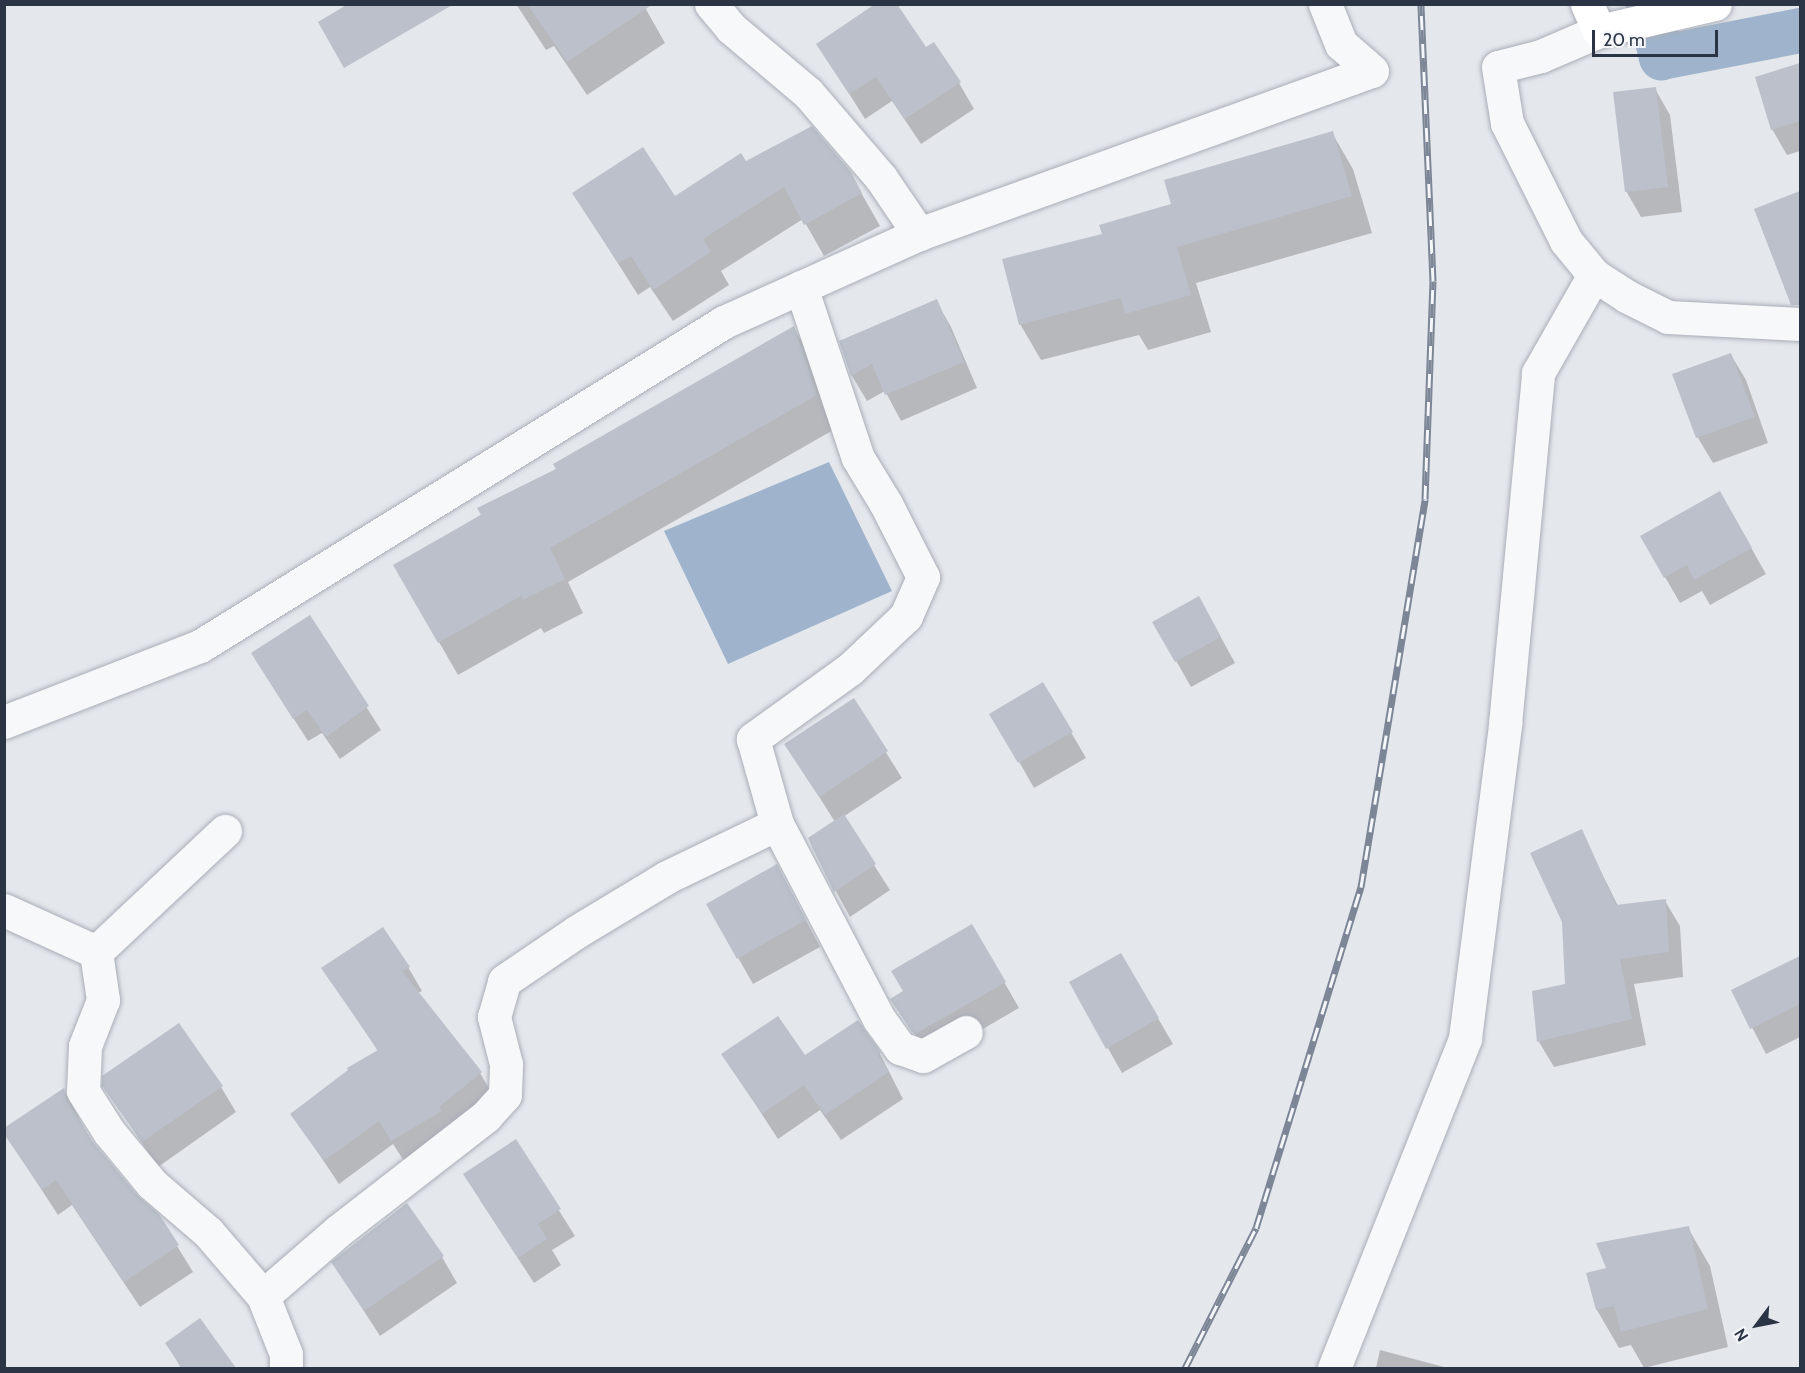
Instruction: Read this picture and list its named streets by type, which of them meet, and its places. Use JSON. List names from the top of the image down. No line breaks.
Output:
{"scale_bar":"20 m","north":"bottom left"}
